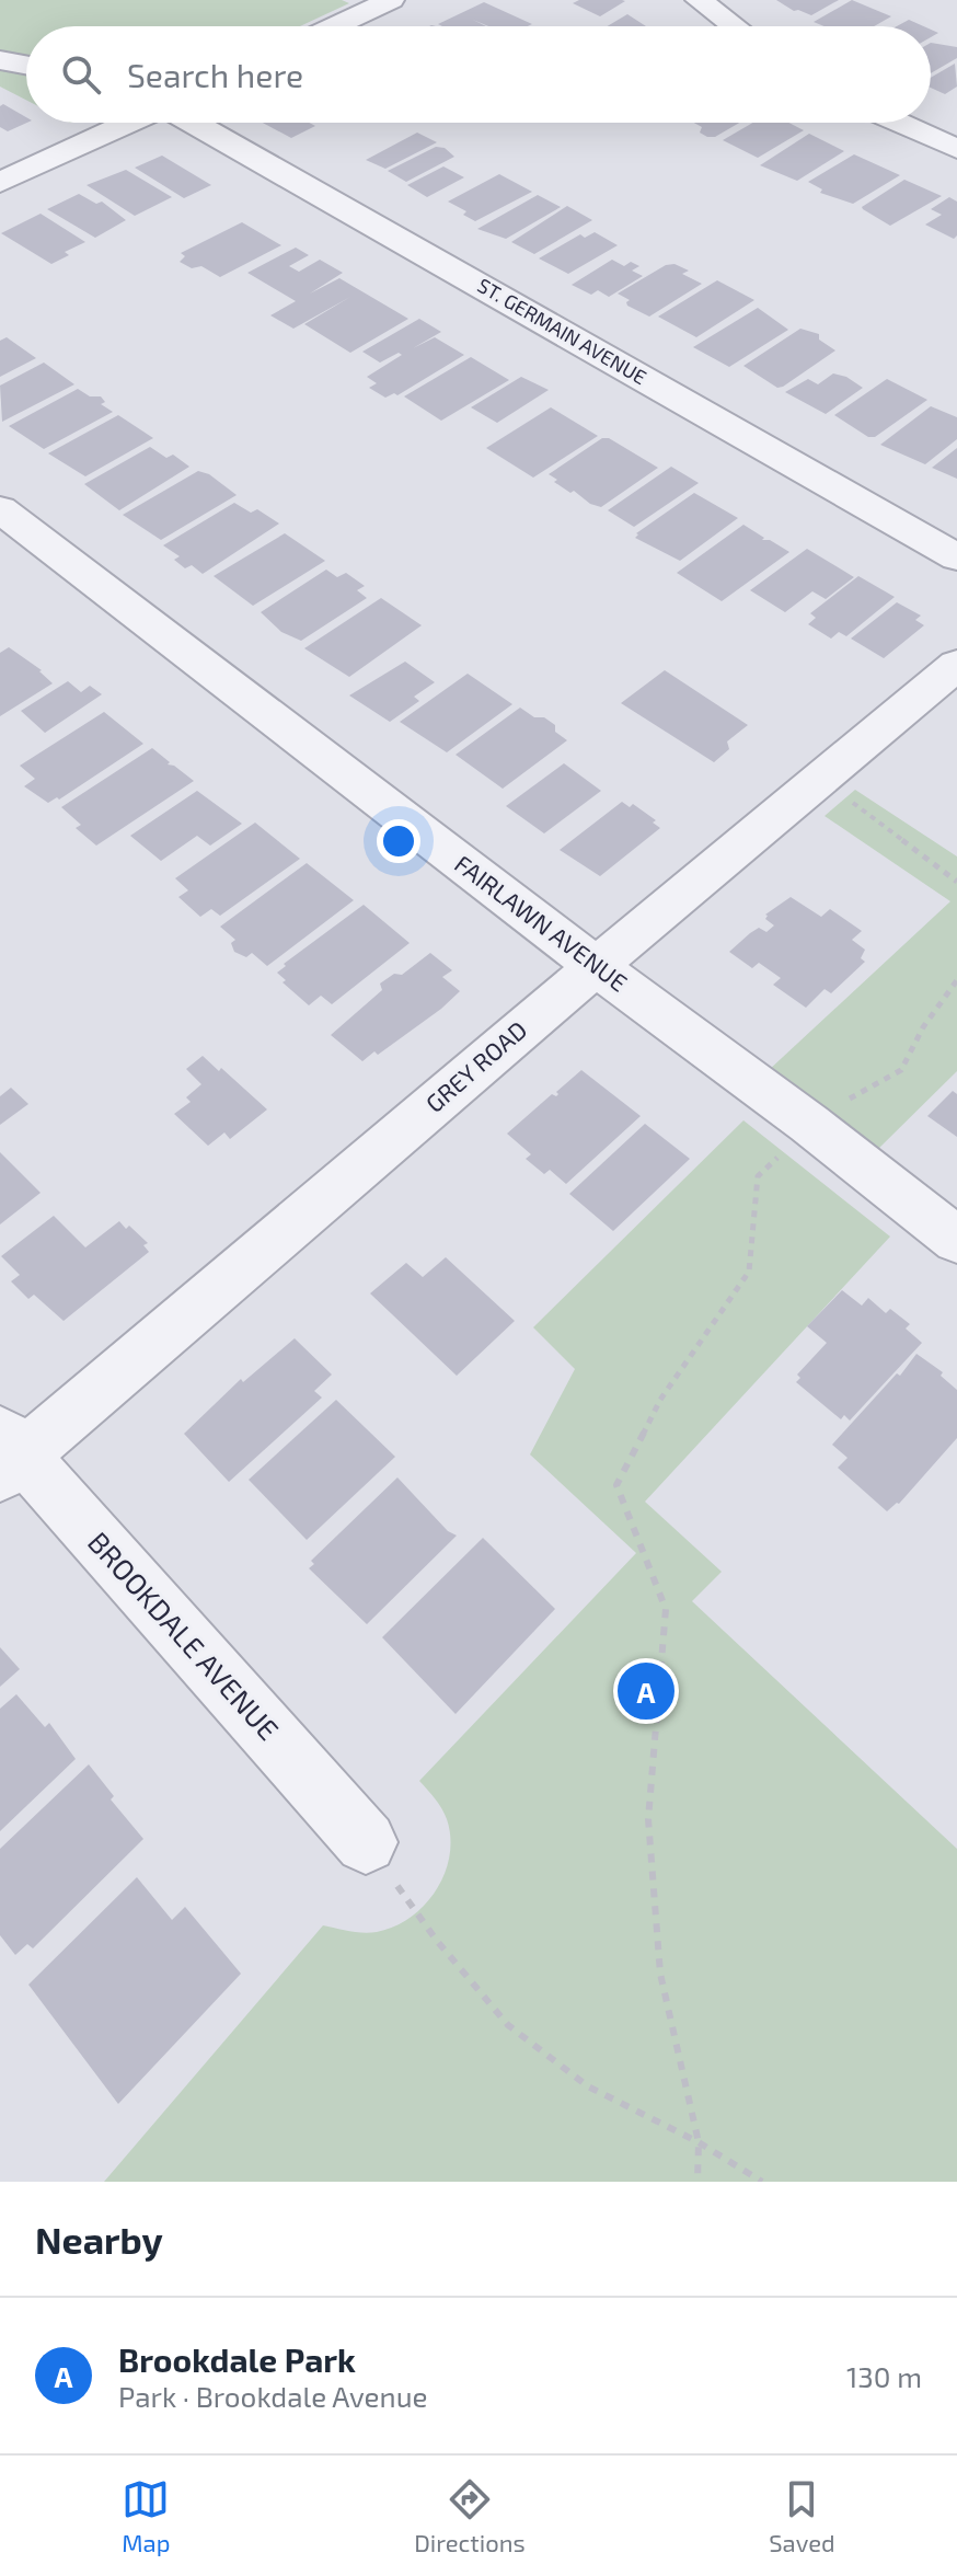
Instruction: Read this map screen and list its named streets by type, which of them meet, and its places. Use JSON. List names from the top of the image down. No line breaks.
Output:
{"streets":{"street":["ST. GERMAIN AVENUE","FAIRLAWN AVENUE","GREY ROAD","BROOKDALE AVENUE"]},"crossings":[["FAIRLAWN AVENUE","GREY ROAD"],["GREY ROAD","BROOKDALE AVENUE"]],"page":{"search":"Search here","pins":"A","heading":"Nearby","list":[{"mark":"A","name":"Brookdale Park","note":"Park · Brookdale Avenue","value":"130 m"}],"nav":["Map","Directions","Saved"]}}
